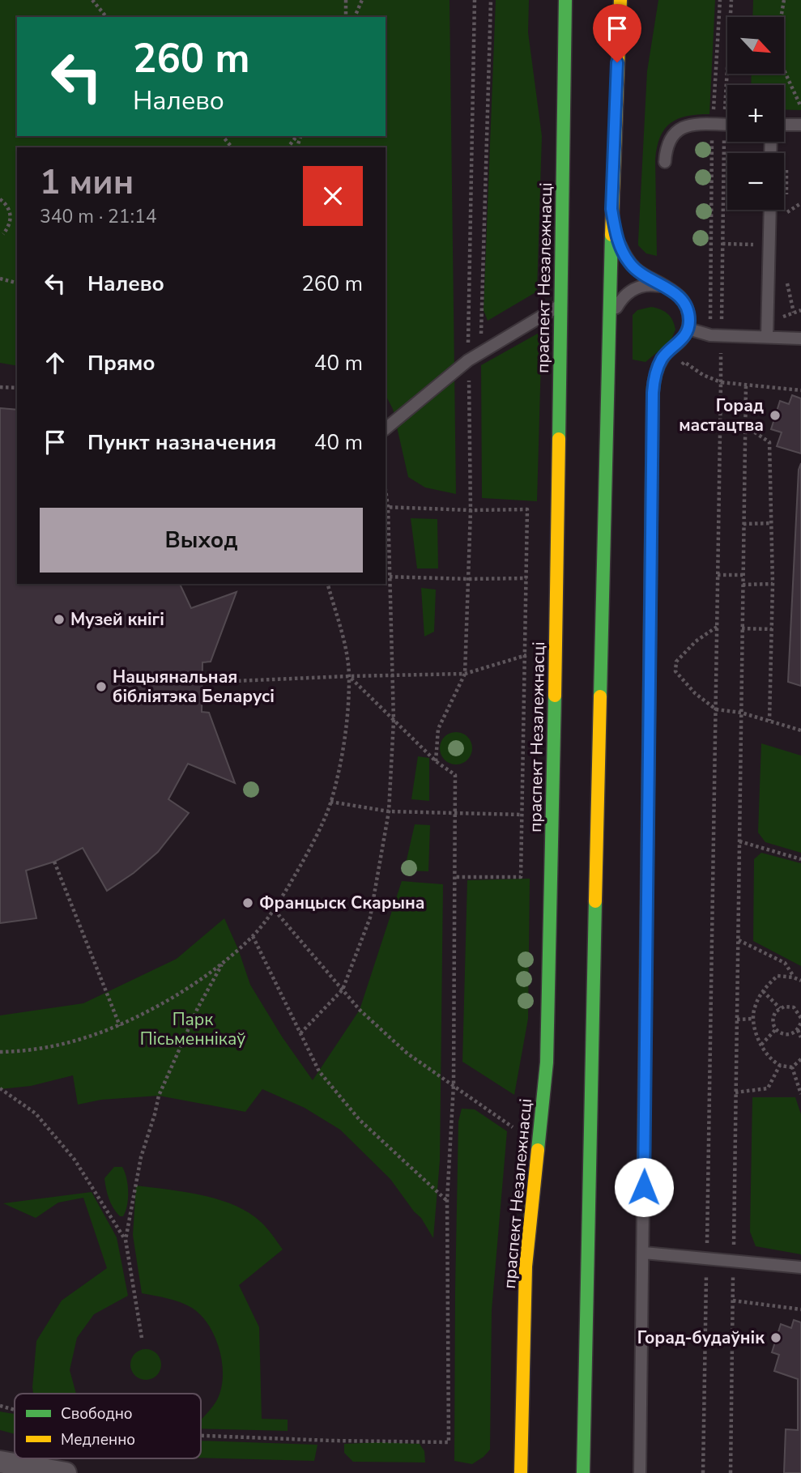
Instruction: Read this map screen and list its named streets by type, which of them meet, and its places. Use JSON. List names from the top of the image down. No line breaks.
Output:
{"streets":{"main road":["праспект Незалежнасці"]},"parks":["Парк Пісьменнікаў"],"places":["Горад мастацтва","Музей кнігі","Нацыянальная бібліятэка Беларусі","Францыск Скарына","Горад-будаўнік"],"legend":["Свободно","Медленно"],"north":"bottom right","page":{"map_buttons":["+","−"],"turn":["260 m","Налево"],"heading":["1 мин","340 m · 21:14"],"list":[{"name":"Налево","value":"260 m"},{"name":"Прямо","value":"40 m"},{"name":"Пункт назначения","value":"40 m"}],"buttons":"Выход"}}
